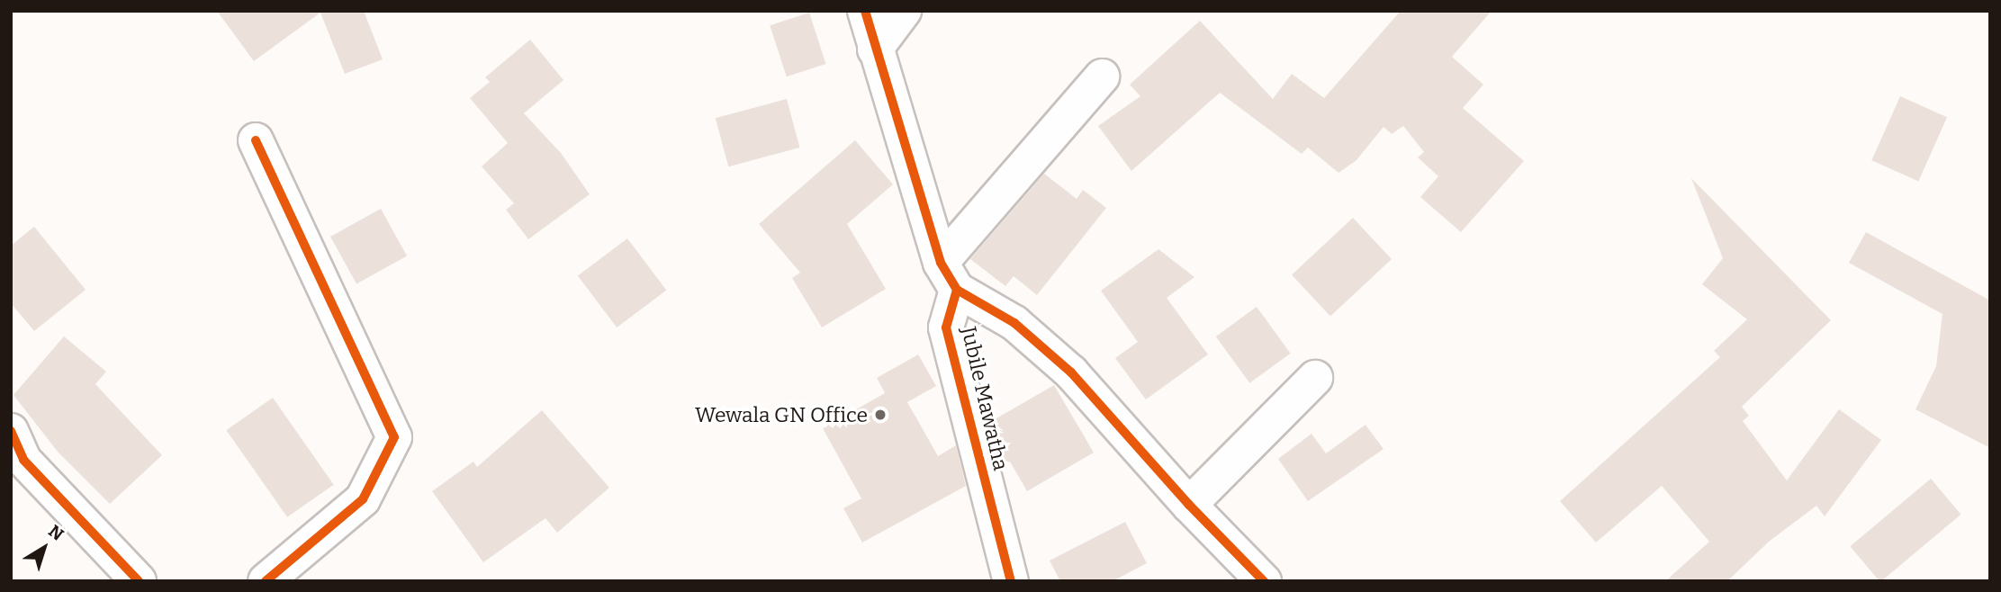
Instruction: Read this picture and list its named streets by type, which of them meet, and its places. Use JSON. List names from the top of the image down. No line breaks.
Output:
{"streets":{"street":["Jubile Mawatha"]},"places":["Wewala GN Office"],"north":"top right"}
